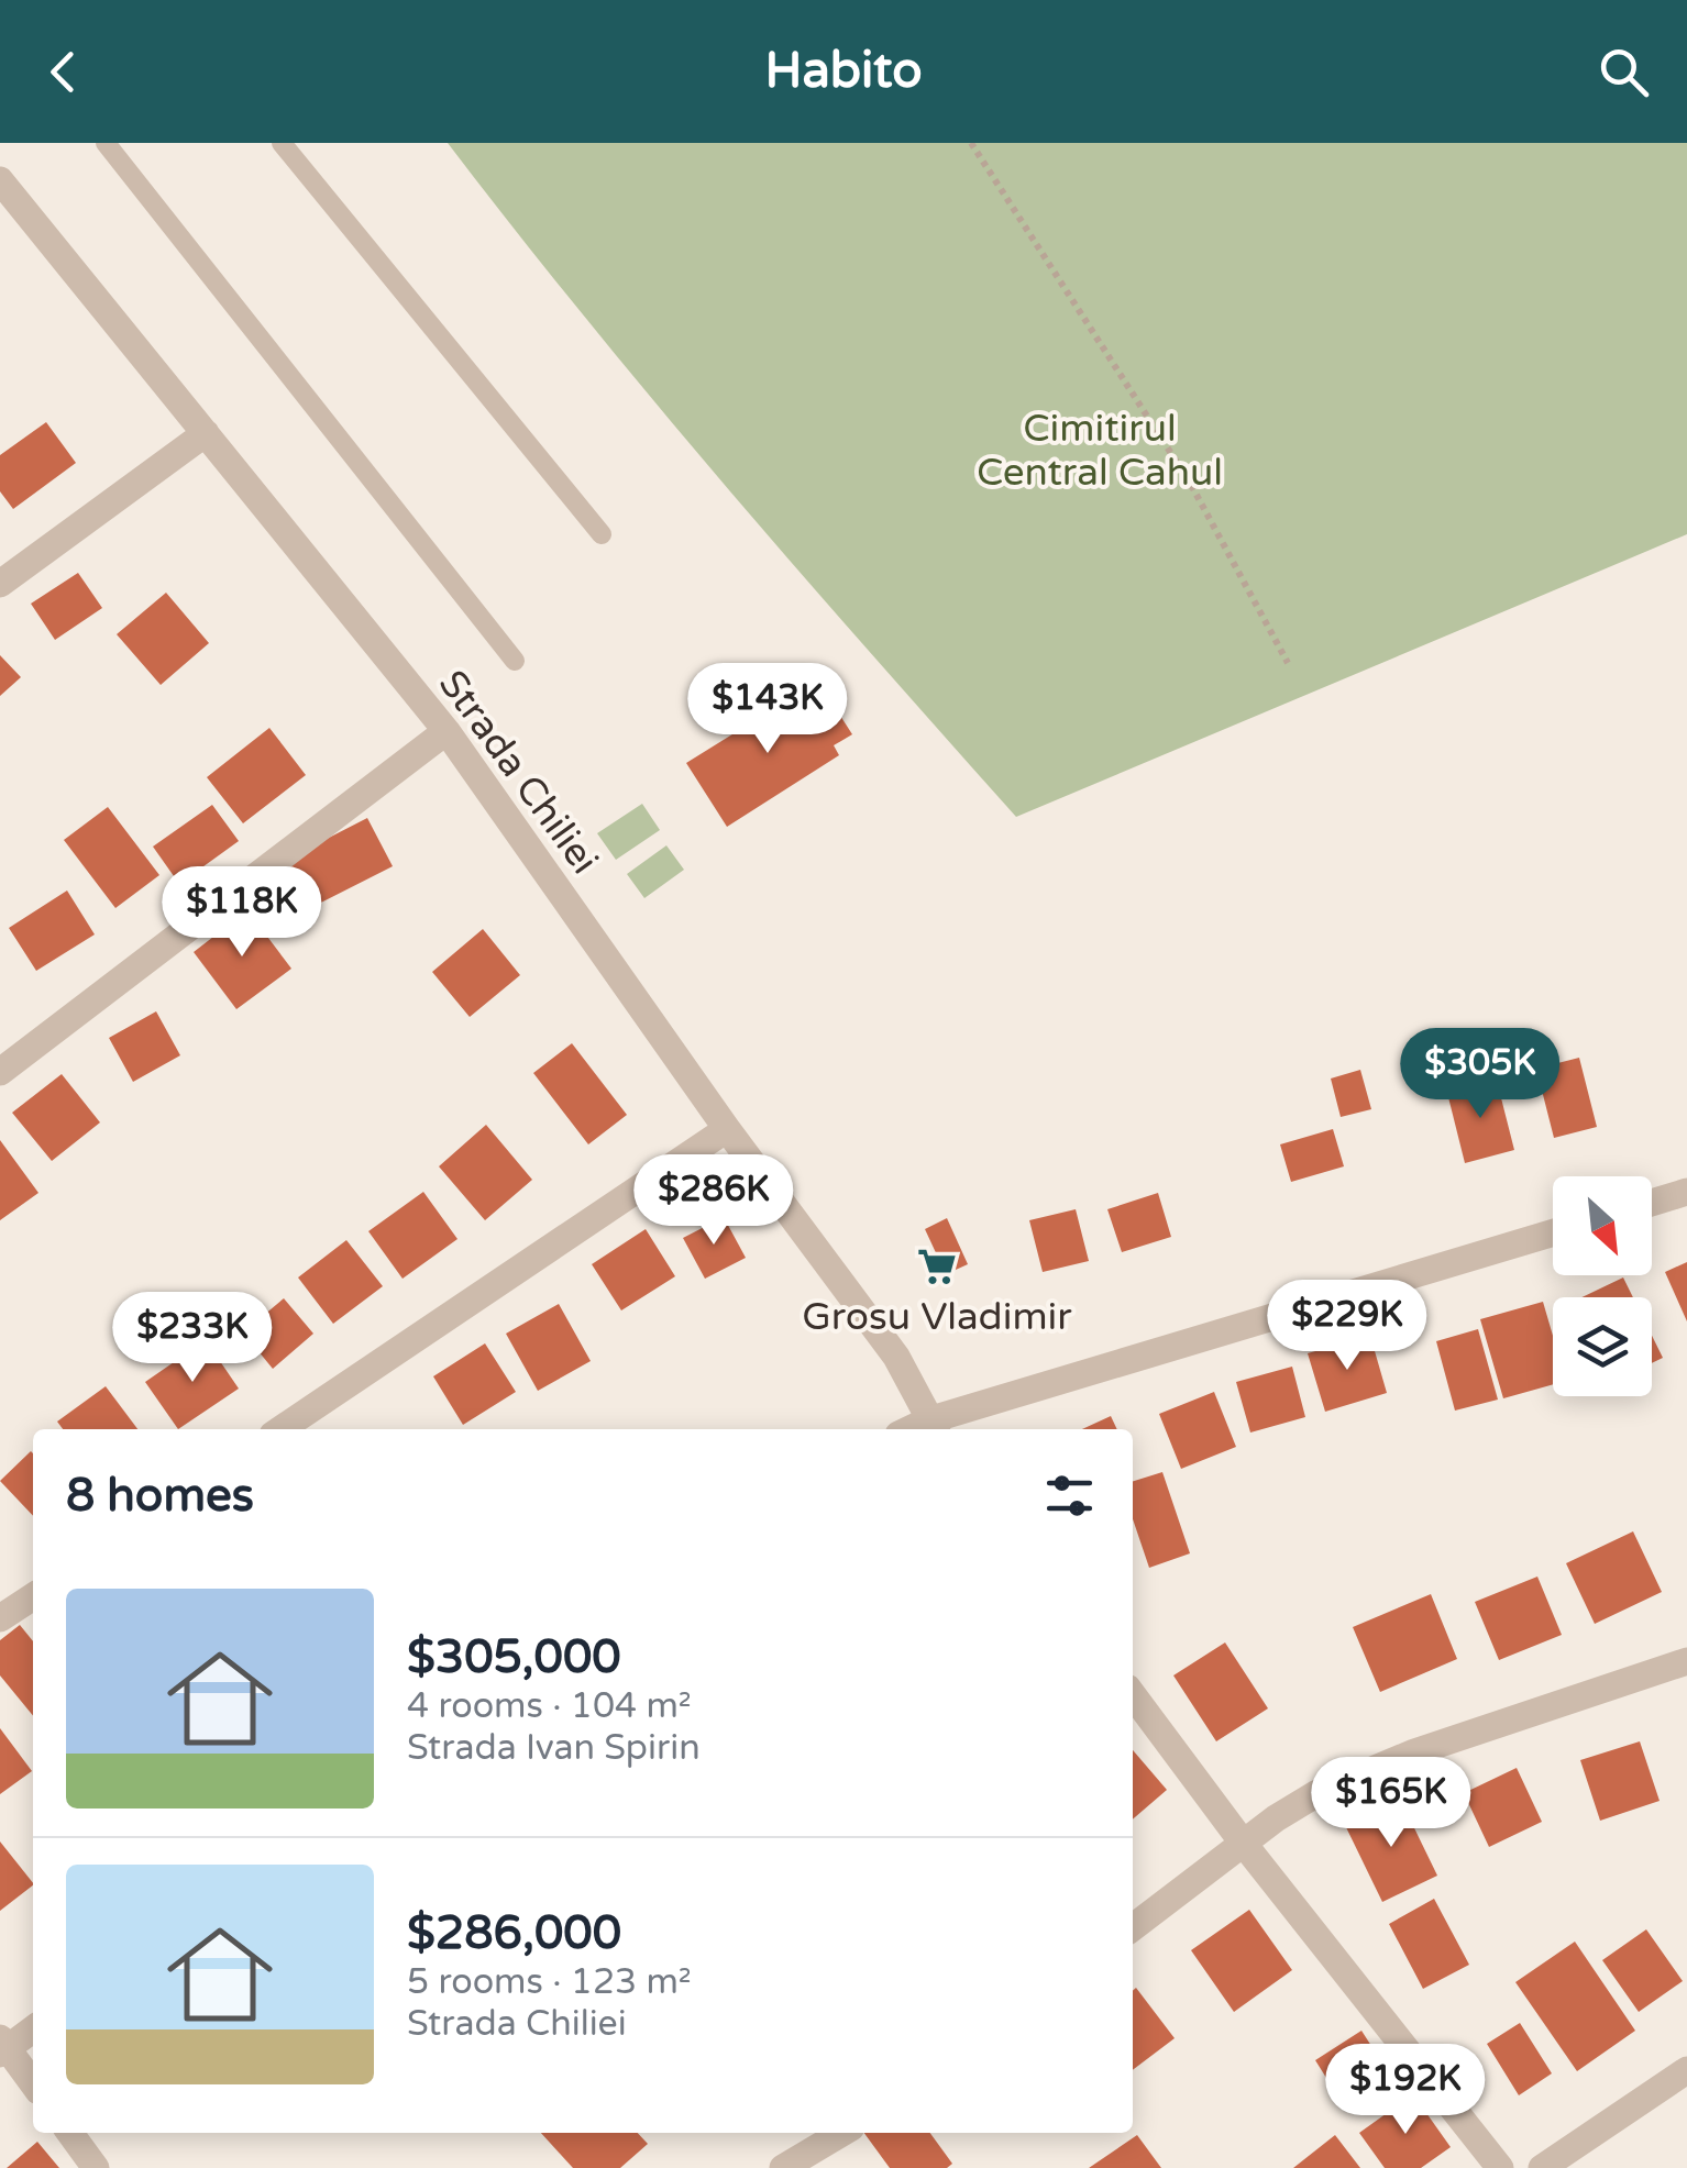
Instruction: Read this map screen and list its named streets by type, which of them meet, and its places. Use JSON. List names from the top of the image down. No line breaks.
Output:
{"streets":{"street":["Strada Chiliei"]},"parks":["Cimitirul Central Cahul"],"places":{"supermarket":["Grosu Vladimir"]},"north":"bottom right","page":{"header":"Habito","price":["$143K","$118K","$305K","$286K","$229K","$233K","$165K","$192K"],"heading":"8 homes","list":[{"name":"$305,000","note":"4 rooms · 104 m² · Strada Ivan Spirin"},{"name":"$286,000","note":"5 rooms · 123 m² · Strada Chiliei"}]}}
